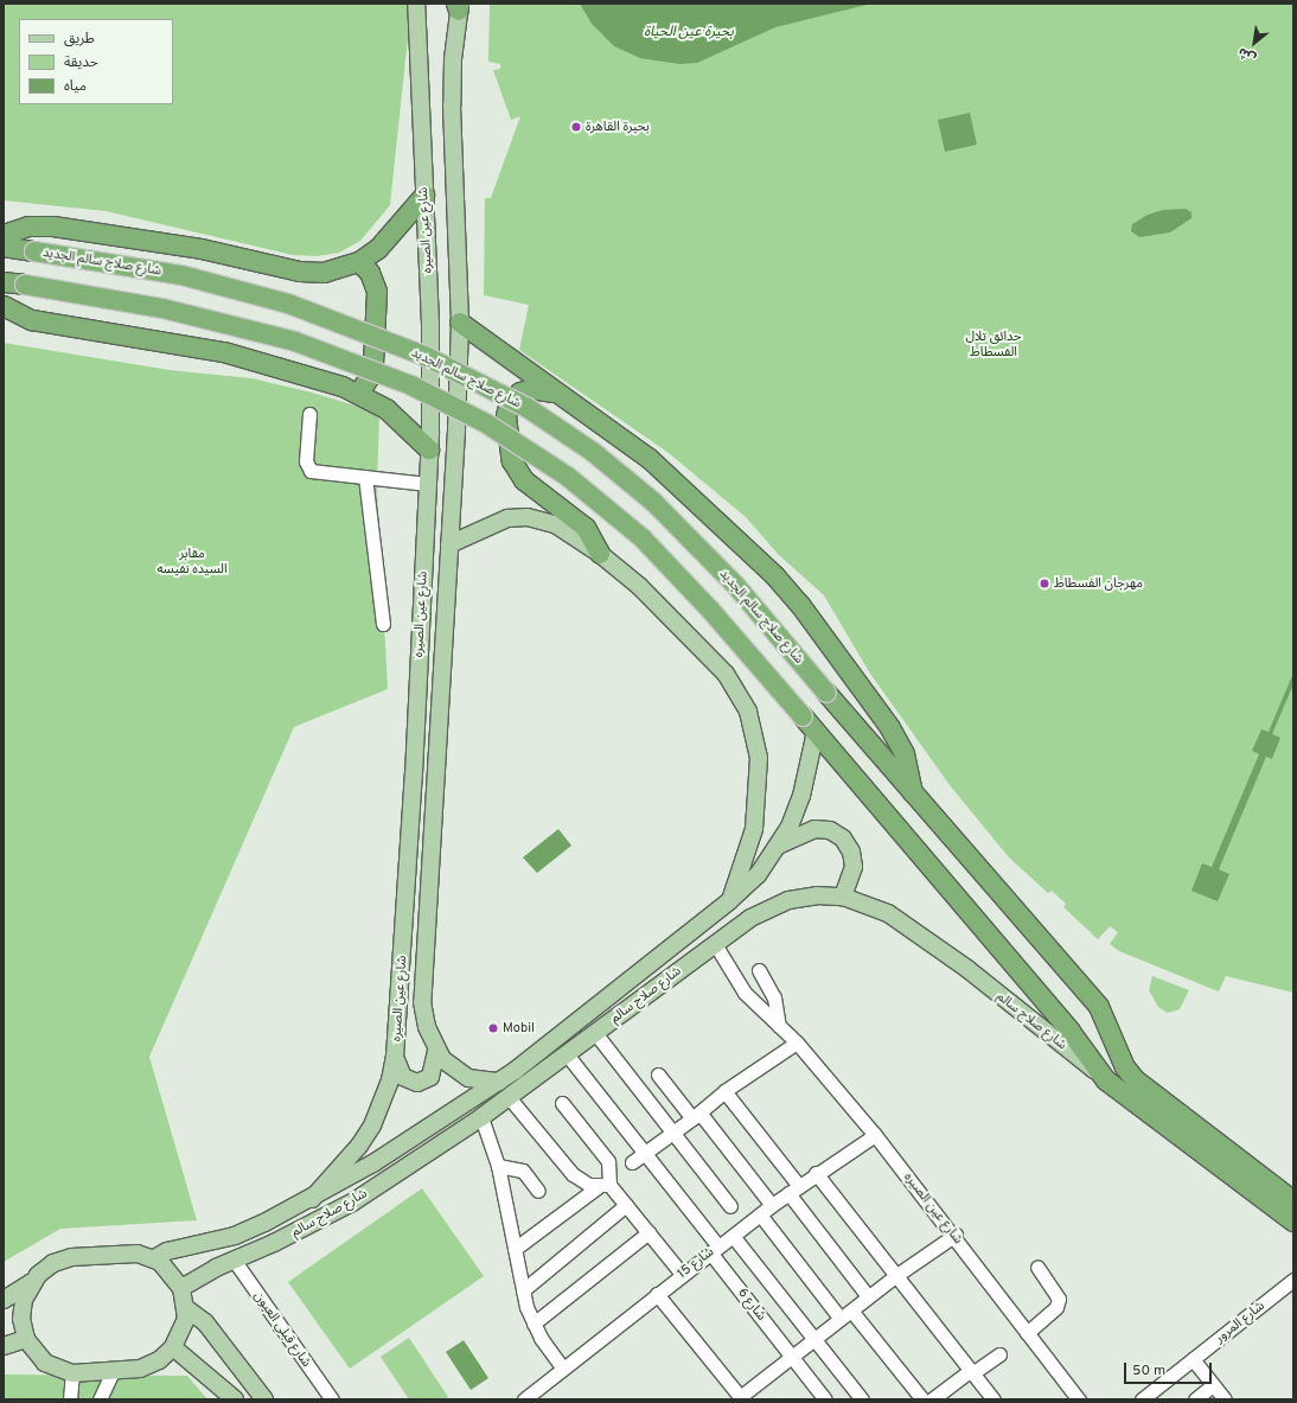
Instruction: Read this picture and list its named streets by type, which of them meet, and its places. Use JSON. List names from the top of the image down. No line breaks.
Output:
{"streets":{"highway":["شارع صلاح سالم الجديد","شارع صلاح سالم"],"main road":["شارع عين الصيره"],"street":["شارع 15","شارع 6","شارع المرور","شارع قبلي العيون"]},"crossings":[["شارع عين الصيره","شارع صلاح سالم"],["شارع عين الصيره","شارع 15"],["شارع صلاح سالم","شارع 6"],["شارع صلاح سالم","شارع قبلي العيون"],["شارع 15","شارع 6"]],"water":["بحيرة عين الحياة"],"parks":["حدائق تلال الفسطاط","مقابر السيده نفيسه"],"places":["بحيرة القاهرة","مهرجان الفسطاط","Mobil"],"legend":["طريق","حديقة","مياه"],"scale_bar":"50 m","north":"bottom left"}
